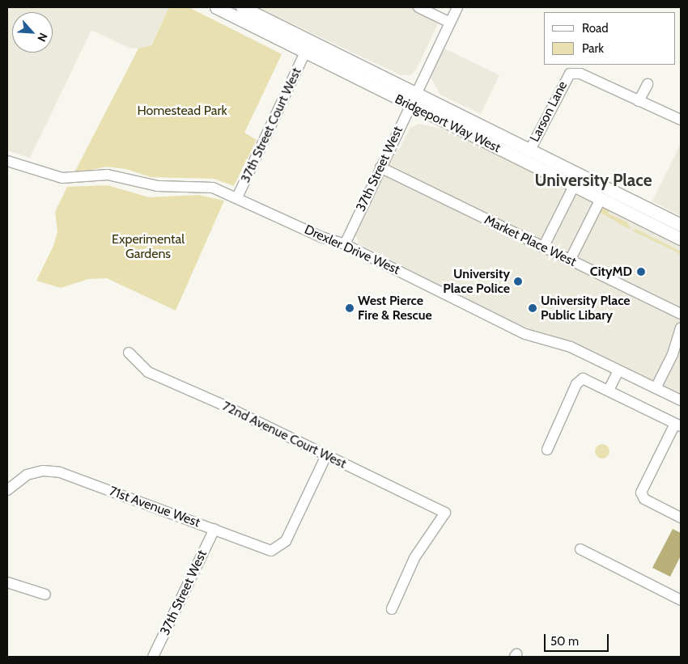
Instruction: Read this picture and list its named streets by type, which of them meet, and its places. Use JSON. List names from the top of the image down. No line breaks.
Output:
{"streets":{"main road":["Bridgeport Way West"],"street":["Larson Lane","37th Street Court West","37th Street West","Market Place West","Drexler Drive West","72nd Avenue Court West","71st Avenue West"]},"crossings":[["Larson Lane","Bridgeport Way West"],["Bridgeport Way West","37th Street Court West"],["Bridgeport Way West","37th Street West"],["37th Street Court West","Drexler Drive West"],["37th Street West","Market Place West"],["37th Street West","Drexler Drive West"],["37th Street West","71st Avenue West"],["72nd Avenue Court West","71st Avenue West"]],"districts":["University Place"],"parks":["Homestead Park","Experimental Gardens"],"places":["CityMD","University Place Police","West Pierce Fire & Rescue","University Place Public Libary"],"legend":["Road","Park"],"scale_bar":"50 m","north":"bottom right"}
